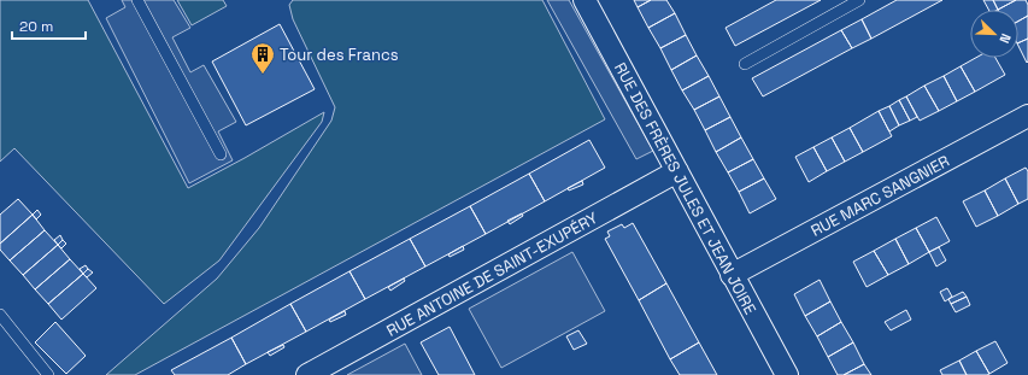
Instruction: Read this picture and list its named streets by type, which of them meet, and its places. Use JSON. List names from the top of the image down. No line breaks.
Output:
{"streets":{"street":["RUE DES FRÈRES JULES ET JEAN JOIRE","RUE MARC SANGNIER","RUE ANTOINE DE SAINT-EXUPÉRY"]},"crossings":[["RUE DES FRÈRES JULES ET JEAN JOIRE","RUE MARC SANGNIER"],["RUE DES FRÈRES JULES ET JEAN JOIRE","RUE ANTOINE DE SAINT-EXUPÉRY"]],"places":{"building":["Tour des Francs"]},"scale_bar":"20 m","north":"bottom right"}
